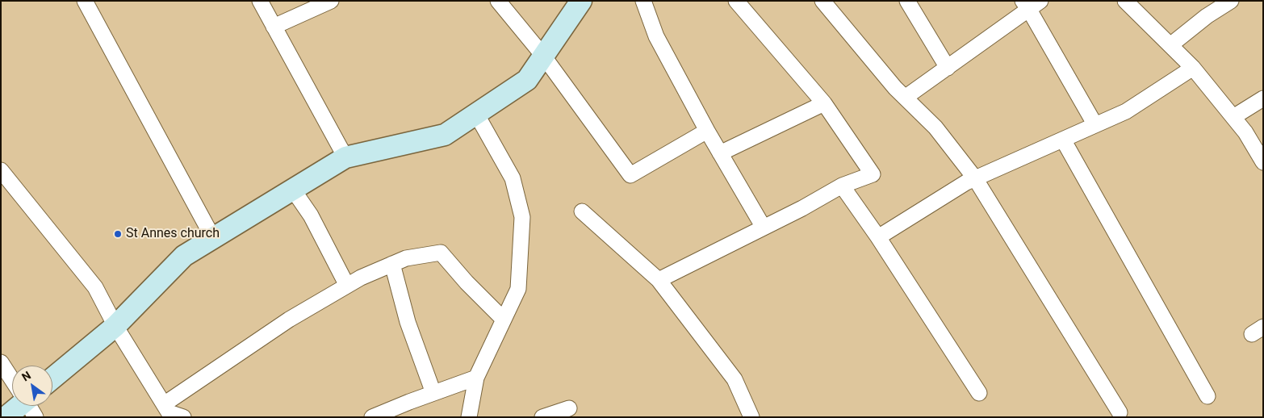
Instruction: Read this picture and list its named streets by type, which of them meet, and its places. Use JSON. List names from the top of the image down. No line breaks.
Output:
{"places":["St Annes church"],"north":"top left"}
